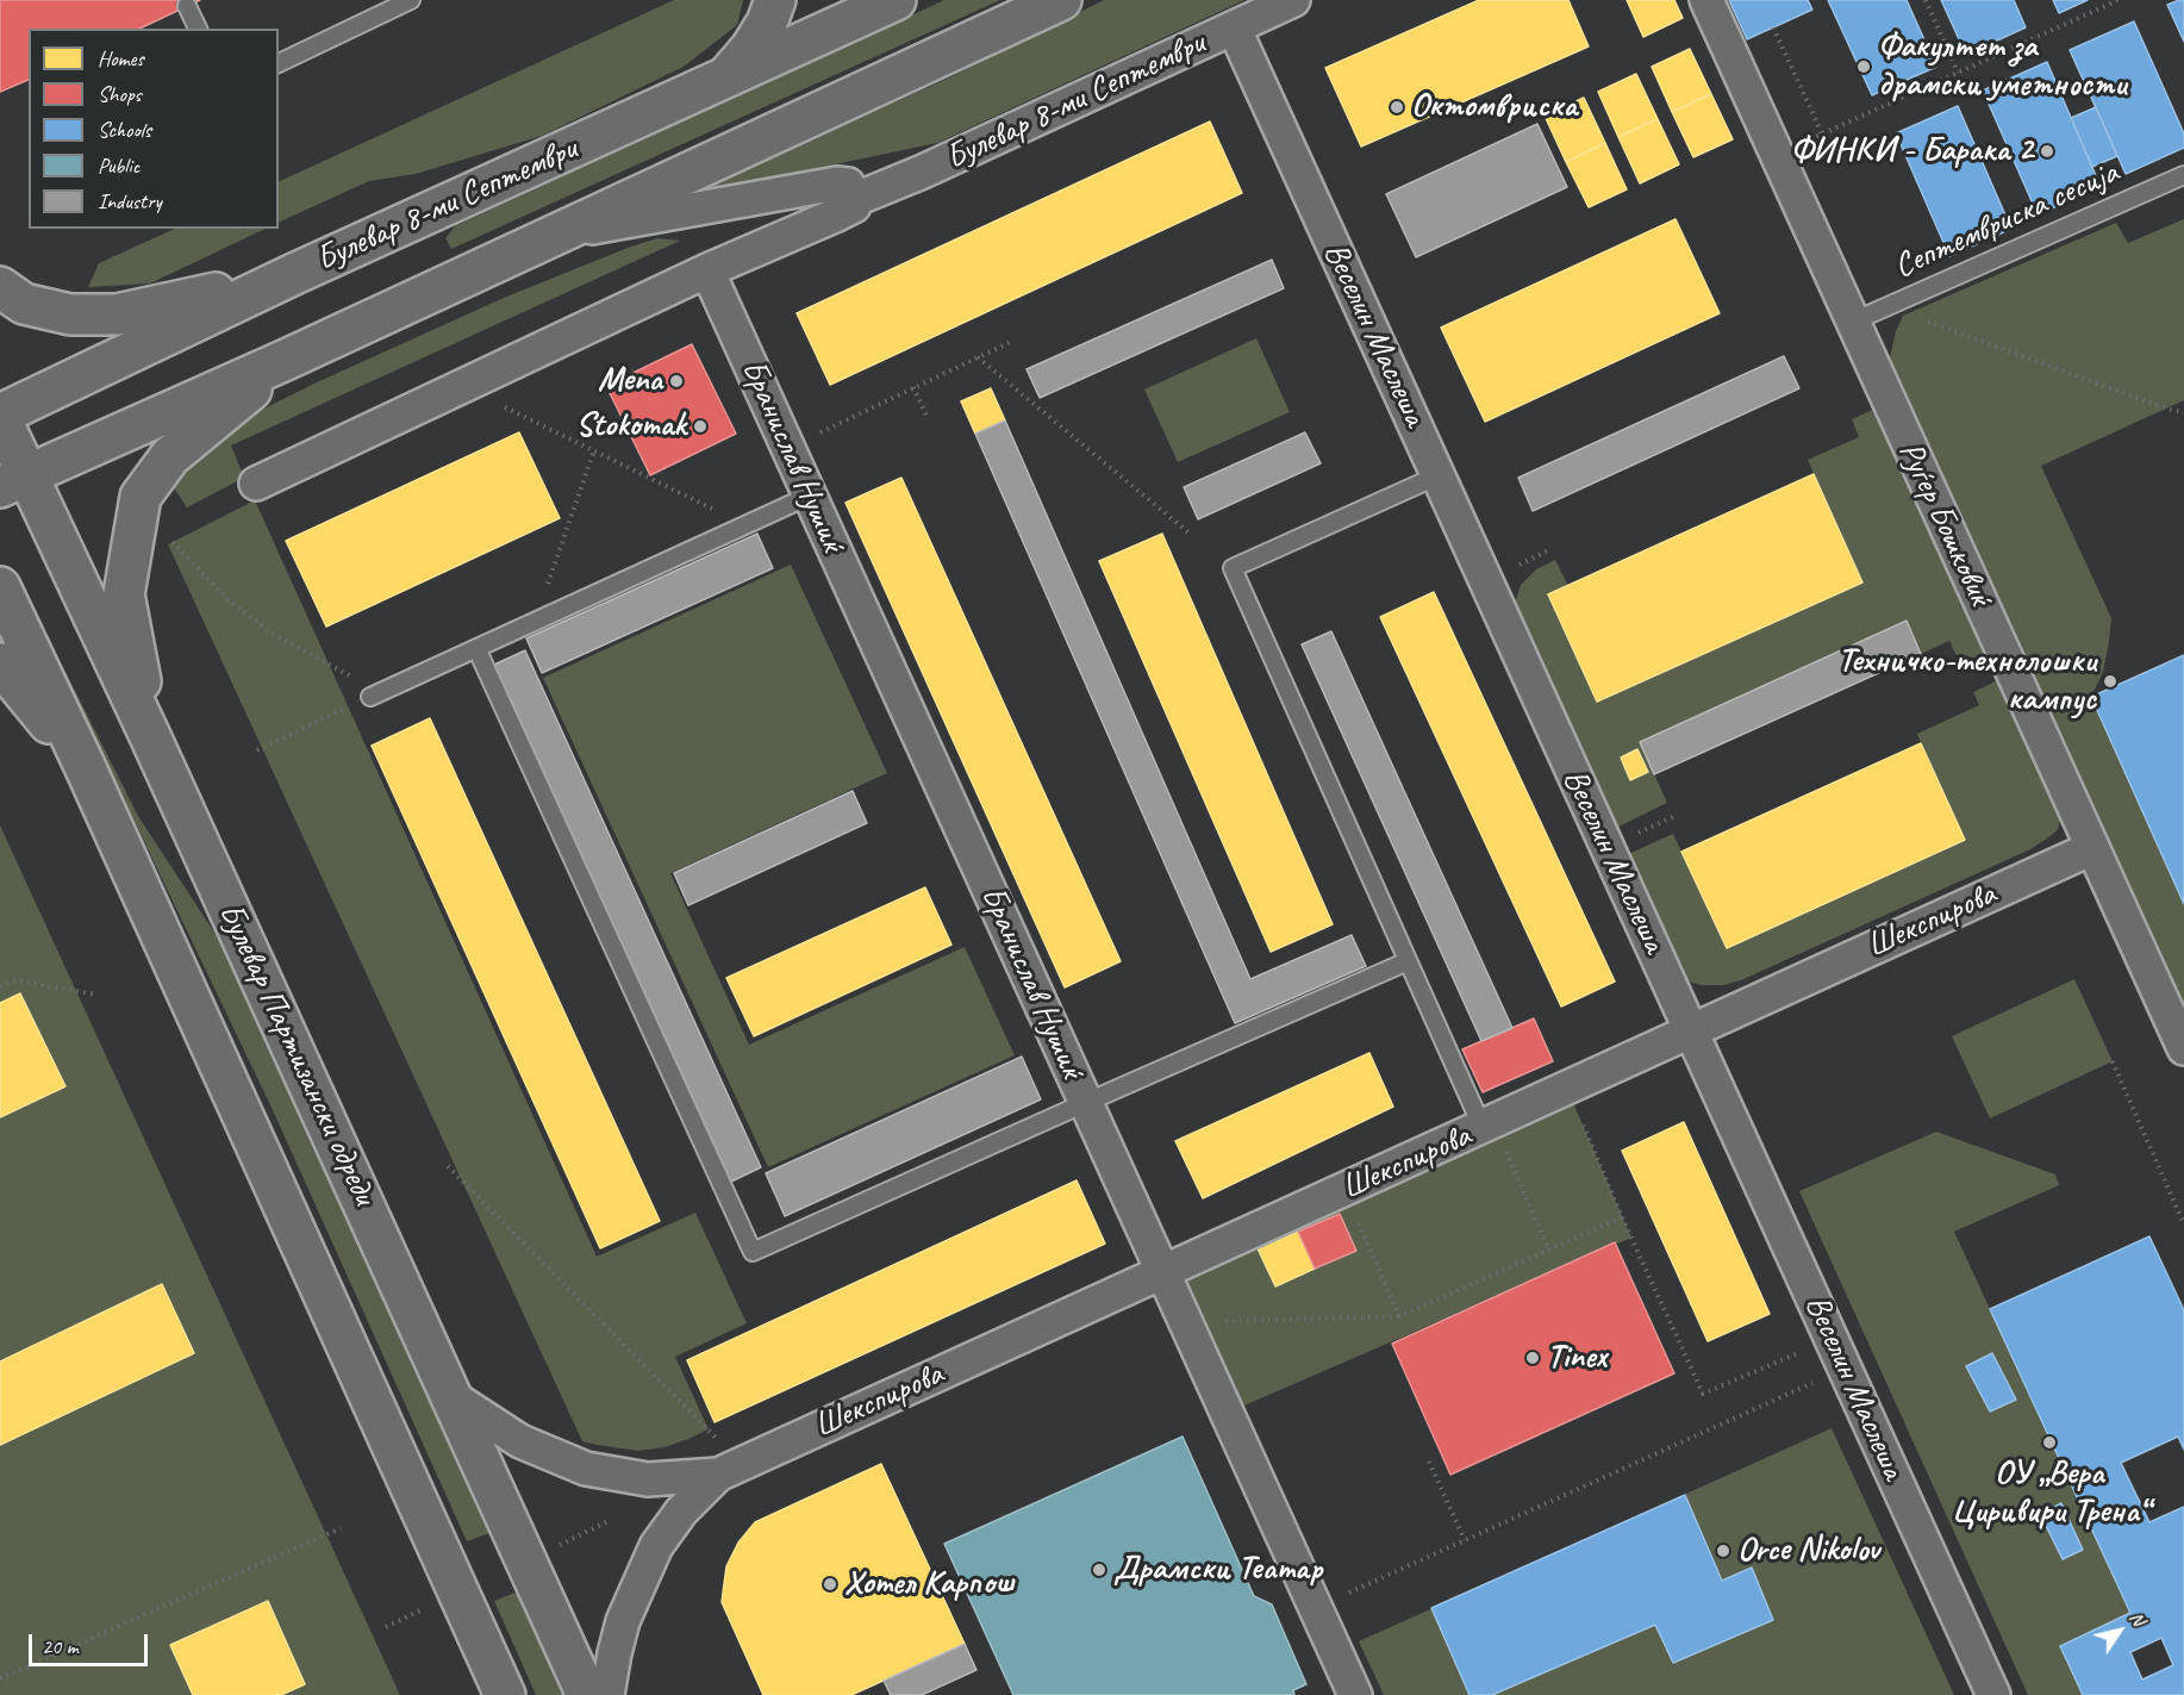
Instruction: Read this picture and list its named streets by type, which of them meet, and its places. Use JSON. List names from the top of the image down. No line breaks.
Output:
{"streets":{"street":["Булевар 8-ми Септември","Веселин Маслеша","Бранислав Нушиќ","Руѓер Бошковиќ","Шекспирова","Булевар Партизански одреди"],"lane":["Септемвриска сесија"]},"crossings":[["Булевар 8-ми Септември","Веселин Маслеша"],["Булевар 8-ми Септември","Бранислав Нушиќ"],["Булевар 8-ми Септември","Булевар Партизански одреди"],["Септемвриска сесија","Руѓер Бошковиќ"],["Веселин Маслеша","Шекспирова"],["Бранислав Нушиќ","Шекспирова"],["Руѓер Бошковиќ","Шекспирова"],["Шекспирова","Булевар Партизански одреди"]],"places":["Факултет за драмски уметности","Октомвриска","ФИНКИ - Барака 2","Mena","Stokomak","Техничко-технолошки кампус","Tinex","ОУ „Вера Циривири Трена“","Orce Nikolov","Драмски Театар","Хотел Карпош"],"legend":["Homes","Shops","Schools","Public","Industry"],"scale_bar":"20 m","north":"top right"}
